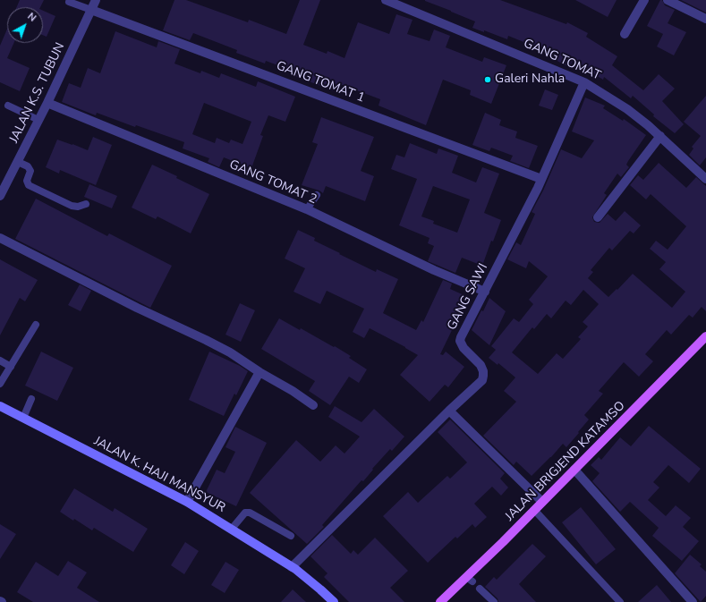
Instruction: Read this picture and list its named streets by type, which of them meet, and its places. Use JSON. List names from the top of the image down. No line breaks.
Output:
{"streets":{"main road":["JALAN BRIGJEND KATAMSO"],"street":["GANG TOMAT","GANG TOMAT 1","JALAN K.S. TUBUN","GANG TOMAT 2","GANG SAWI","JALAN K. HAJI MANSYUR"]},"crossings":[["GANG TOMAT","GANG SAWI"],["GANG TOMAT 1","JALAN K.S. TUBUN"],["GANG TOMAT 1","GANG SAWI"],["JALAN K.S. TUBUN","GANG TOMAT 2"],["GANG TOMAT 2","GANG SAWI"]],"places":["Galeri Nahla"],"north":"top right"}
